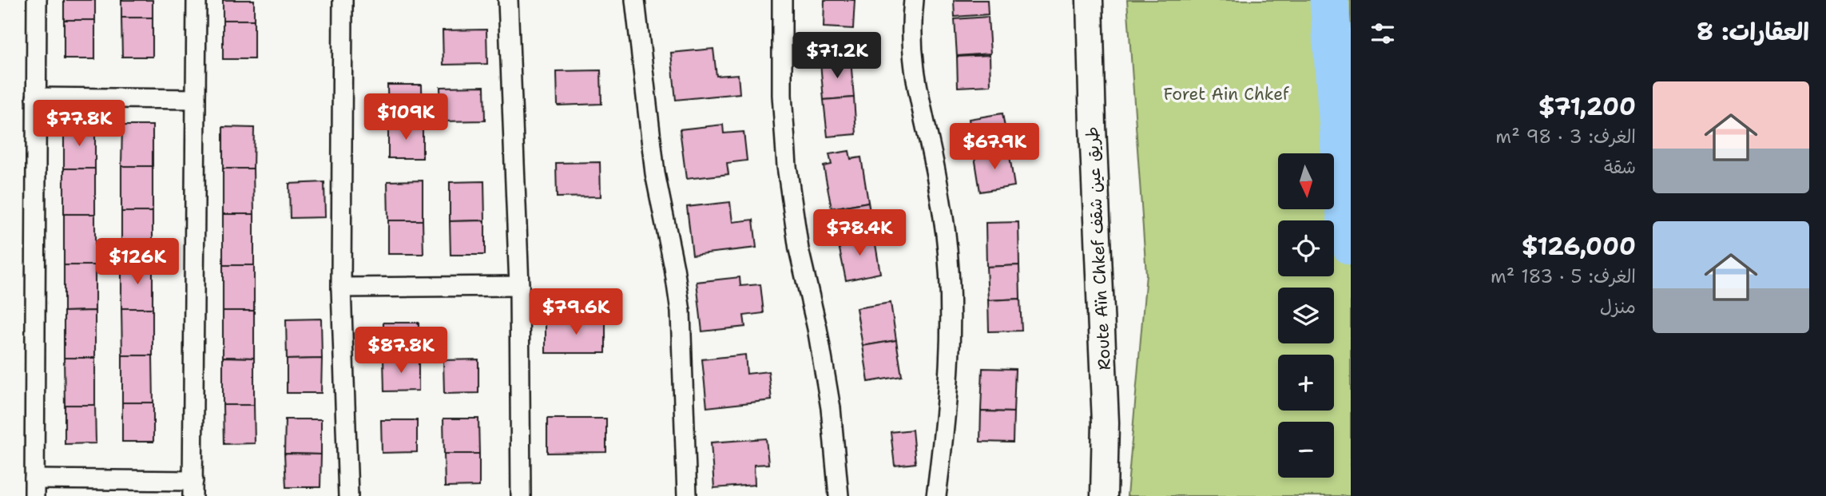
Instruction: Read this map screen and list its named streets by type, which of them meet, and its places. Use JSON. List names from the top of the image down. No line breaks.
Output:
{"streets":{"street":["Route Aïn Chkef طريق عين شقف"]},"parks":["Foret Ain Chkef"],"north":"bottom","page":{"heading":"العقارات: 8","price":["$71.2K","$109K","$77.8K","$67.9K","$78.4K","$126K","$79.6K","$87.8K"],"list":[{"name":"$71,200","note":"الغرف: 3 · 98 m² · شقة"},{"name":"$126,000","note":"الغرف: 5 · 183 m² · منزل"}],"map_buttons":["+","−"]}}
